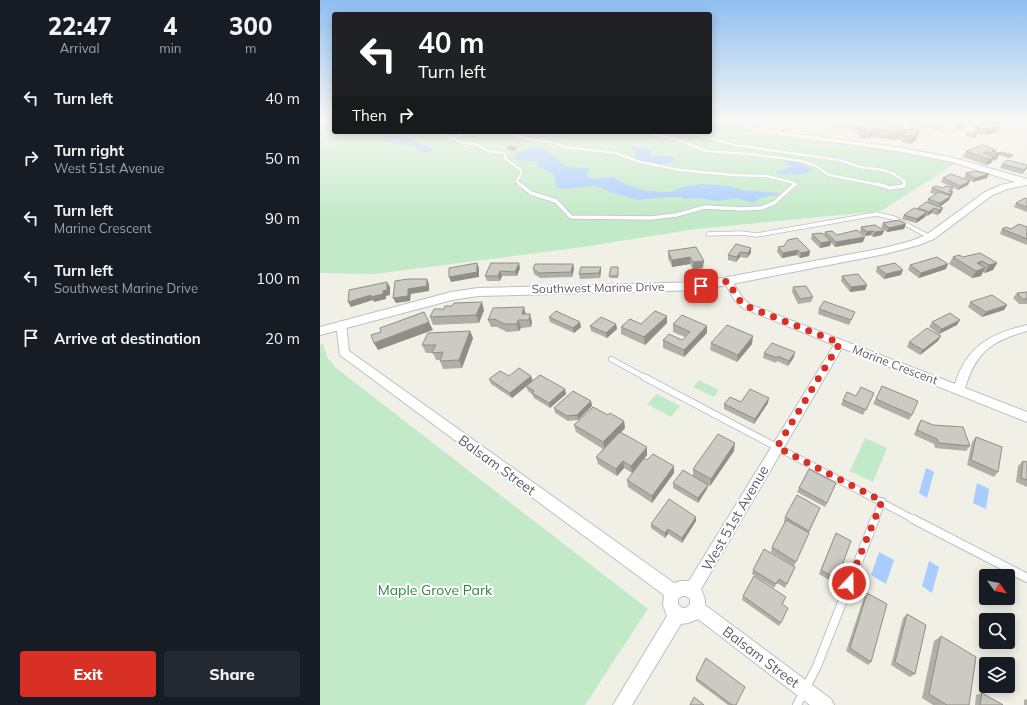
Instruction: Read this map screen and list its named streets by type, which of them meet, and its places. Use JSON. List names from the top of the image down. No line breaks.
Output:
{"streets":{"main road":["Southwest Marine Drive"],"street":["Marine Crescent","Balsam Street","West 51st Avenue"]},"crossings":[["Southwest Marine Drive","Marine Crescent"],["Southwest Marine Drive","Balsam Street"],["Marine Crescent","West 51st Avenue"],["Balsam Street","West 51st Avenue"]],"parks":["Maple Grove Park"],"north":"bottom right","page":{"eta":["22:47","Arrival","4","min","300","m"],"turn":["40 m","Turn left"],"list":[{"name":"Turn left","value":"40 m"},{"name":"Turn right","note":"West 51st Avenue","value":"50 m"},{"name":"Turn left","note":"Marine Crescent","value":"90 m"},{"name":"Turn left","note":"Southwest Marine Drive","value":"100 m"},{"name":"Arrive at destination","value":"20 m"}],"then":"Then","buttons":["Exit","Share"]}}
